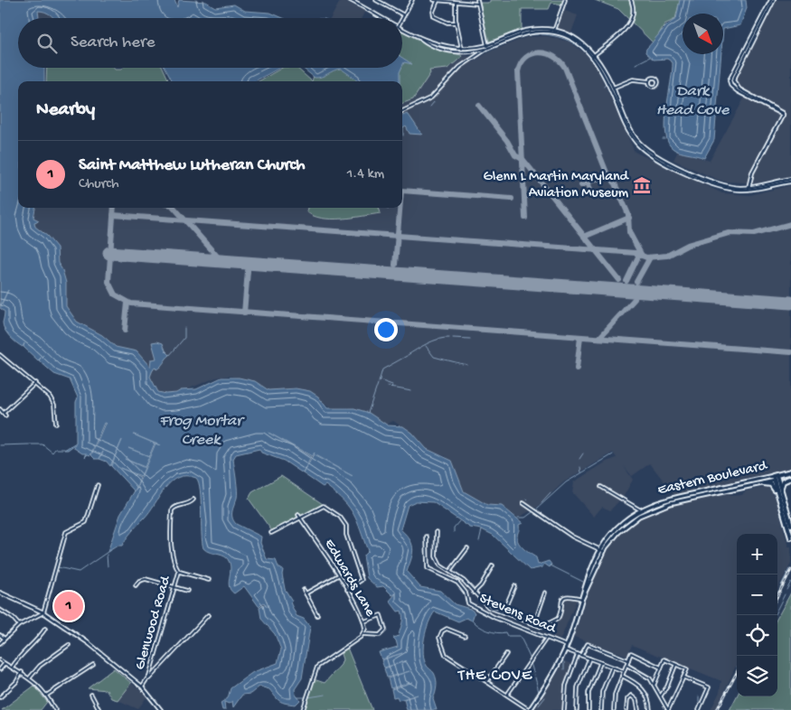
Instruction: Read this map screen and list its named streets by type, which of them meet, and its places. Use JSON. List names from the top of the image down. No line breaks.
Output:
{"streets":{"main road":["Eastern Boulevard"],"street":["Edwards Lane","Stevens Road","Glenwood Road"]},"crossings":[["Eastern Boulevard","Stevens Road"]],"districts":["THE COVE"],"water":["Dark Head Cove","Frog Mortar Creek"],"places":{"museum":["Glenn L Martin Maryland Aviation Museum"]},"north":"bottom right","page":{"search":"Search here","heading":"Nearby","list":[{"mark":"1","name":"Saint Matthew Lutheran Church","note":"Church","value":"1.4 km"}],"map_buttons":["+","−"],"pins":"1"}}
